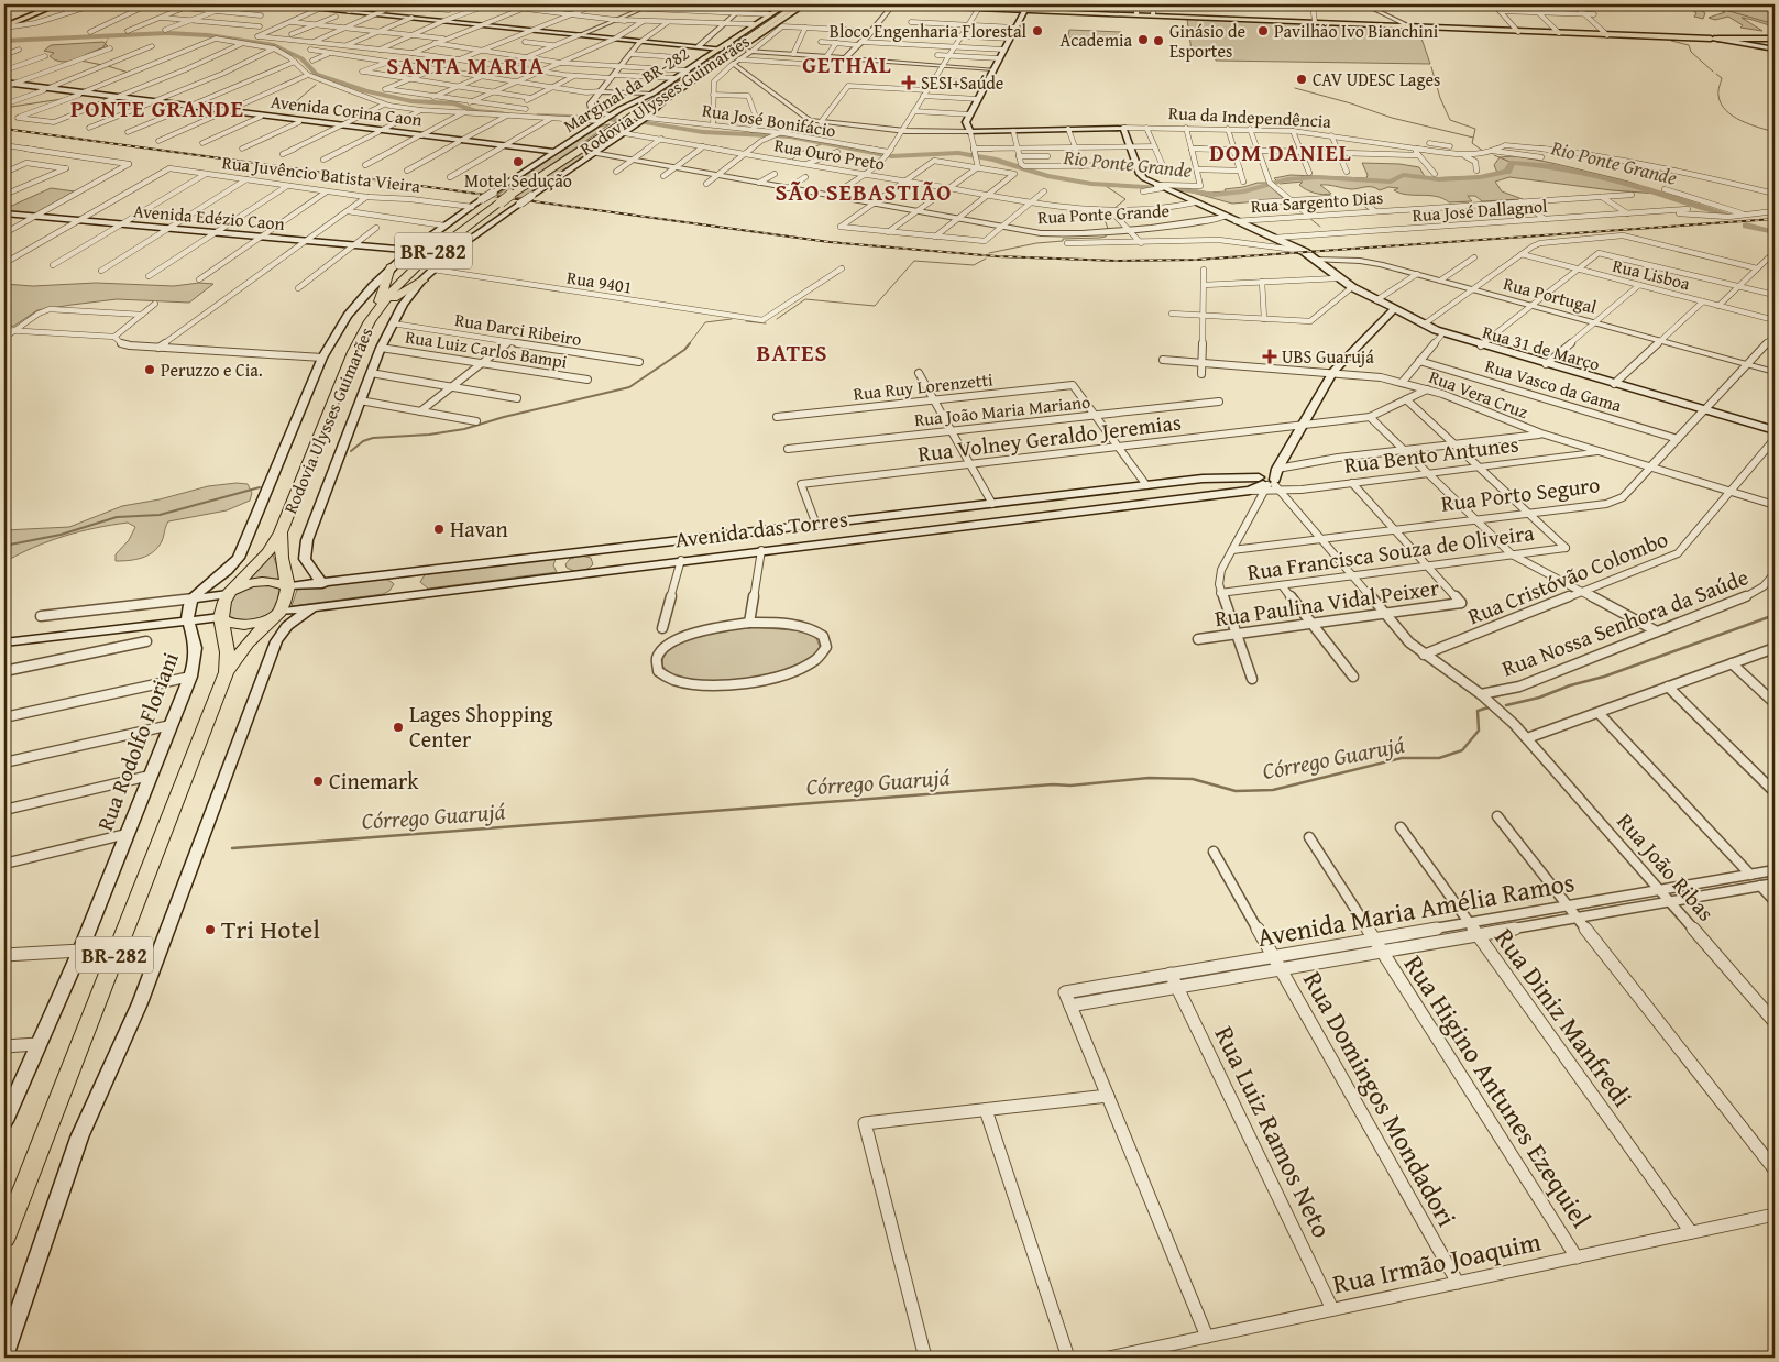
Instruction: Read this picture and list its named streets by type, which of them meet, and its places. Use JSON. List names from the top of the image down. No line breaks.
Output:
{"streets":{"highway":["Rodovia Ulysses Guimarães","BR-282"],"main road":["Marginal da BR-282","Avenida Corina Caon","Rua da Independência","Avenida Edézio Caon","Rua 31 de Março","Avenida das Torres","Rua Rodolfo Floriani"],"street":["Rua José Bonifácio","Rua Ouro Preto","Rua Juvêncio Batista Vieira","Rua Sargento Dias","Rua José Dallagnol","Rua Ponte Grande","Rua Lisboa","Rua 9401","Rua Portugal","Rua Darci Ribeiro","Rua Luiz Carlos Bampi","Rua Vasco da Gama","Rua Ruy Lorenzetti","Rua Vera Cruz","Rua João Maria Mariano","Rua Volney Geraldo Jeremias","Rua Bento Antunes","Rua Porto Seguro","Rua Francisca Souza de Oliveira","Rua Cristóvão Colombo","Rua Paulina Vidal Peixer","Rua Nossa Senhora da Saúde","Rua João Ribas","Avenida Maria Amélia Ramos","Rua Diniz Manfredi","Rua Higino Antunes Ezequiel","Rua Domingos Mondadori","Rua Luiz Ramos Neto","Rua Irmão Joaquim"]},"crossings":[["Marginal da BR-282","Rodovia Ulysses Guimarães"],["Marginal da BR-282","Avenida Corina Caon"],["Marginal da BR-282","Rua José Bonifácio"],["Marginal da BR-282","Rua Ouro Preto"],["Marginal da BR-282","Rua Juvêncio Batista Vieira"],["Marginal da BR-282","Rua Ponte Grande"],["Marginal da BR-282","Rua 9401"],["Marginal da BR-282","Rua Darci Ribeiro"],["Marginal da BR-282","Rua Luiz Carlos Bampi"],["Marginal da BR-282","Avenida das Torres"],["Rodovia Ulysses Guimarães","Rua Ouro Preto"],["Rodovia Ulysses Guimarães","Avenida das Torres"],["Rua da Independência","Rua 31 de Março"],["Rua Ouro Preto","Rua 31 de Março"],["Rua Juvêncio Batista Vieira","Avenida Edézio Caon"],["Rua Sargento Dias","Rua 31 de Março"],["Rua José Dallagnol","Rua 31 de Março"],["Rua Ponte Grande","Rua 31 de Março"],["Rua Portugal","Rua 31 de Março"],["Rua Portugal","Rua Porto Seguro"],["Rua 31 de Março","Rua Porto Seguro"],["Rua Vasco da Gama","Rua Porto Seguro"],["Rua Ruy Lorenzetti","Rua João Maria Mariano"],["Rua Vera Cruz","Rua Volney Geraldo Jeremias"],["Rua Vera Cruz","Rua Bento Antunes"],["Rua Vera Cruz","Rua Porto Seguro"],["Rua Vera Cruz","Rua Cristóvão Colombo"],["Rua Volney Geraldo Jeremias","Avenida das Torres"],["Rua Bento Antunes","Avenida das Torres"],["Rua Bento Antunes","Rua João Ribas"],["Rua Porto Seguro","Rua Francisca Souza de Oliveira"],["Rua Porto Seguro","Rua João Ribas"],["Avenida das Torres","Rua João Ribas"],["Rua Francisca Souza de Oliveira","Rua Paulina Vidal Peixer"],["Rua Francisca Souza de Oliveira","Rua João Ribas"],["Rua Cristóvão Colombo","Rua João Ribas"],["Rua Paulina Vidal Peixer","Rua João Ribas"],["Rua Nossa Senhora da Saúde","Rua João Ribas"],["Rua João Ribas","Avenida Maria Amélia Ramos"],["Avenida Maria Amélia Ramos","Rua Diniz Manfredi"],["Avenida Maria Amélia Ramos","Rua Higino Antunes Ezequiel"],["Avenida Maria Amélia Ramos","Rua Domingos Mondadori"],["Avenida Maria Amélia Ramos","Rua Luiz Ramos Neto"],["Rua Diniz Manfredi","Rua Irmão Joaquim"],["Rua Higino Antunes Ezequiel","Rua Irmão Joaquim"],["Rua Domingos Mondadori","Rua Irmão Joaquim"],["Rua Luiz Ramos Neto","Rua Irmão Joaquim"]],"districts":["GETHAL","SANTA MARIA","PONTE GRANDE","DOM DANIEL","SÃO SEBASTIÃO","BATES"],"water":["Rio Ponte Grande","Córrego Guarujá"],"places":{"other":["Bloco Engenharia Florestal","Pavilhão Ivo Bianchini","Academia","Ginásio de Esportes","CAV UDESC Lages","Motel Sedução","Peruzzo e Cia.","Havan","Lages Shopping Center","Cinemark","Tri Hotel"],"health":["SESI+Saúde","UBS Guarujá"]}}
